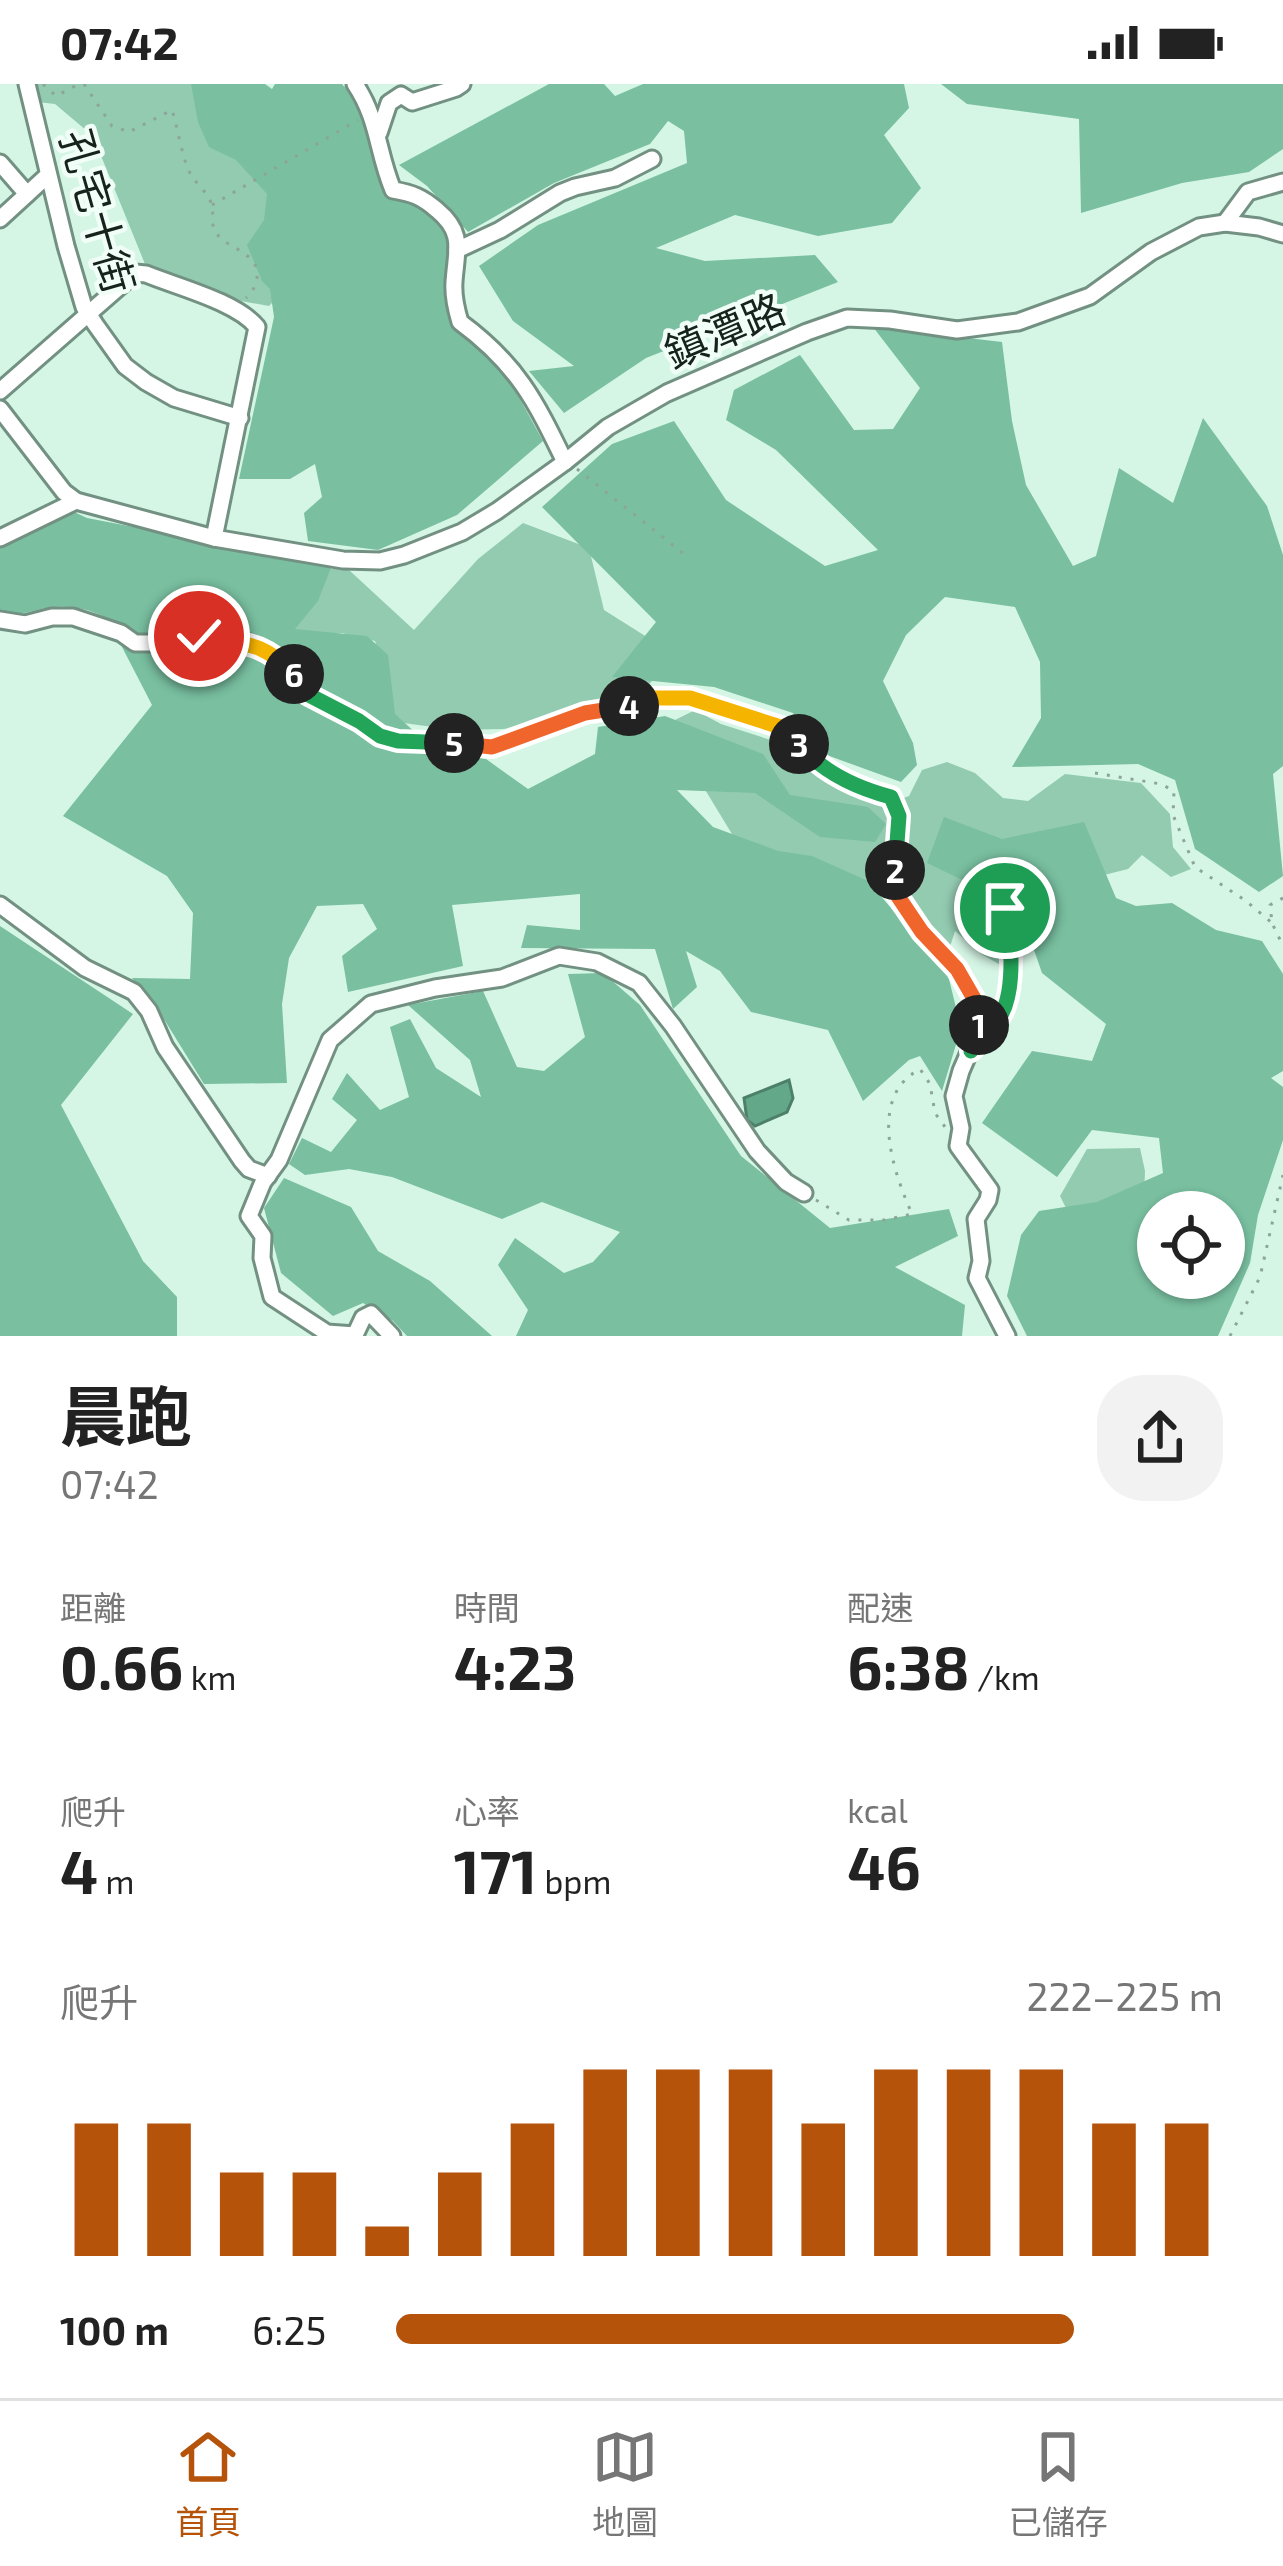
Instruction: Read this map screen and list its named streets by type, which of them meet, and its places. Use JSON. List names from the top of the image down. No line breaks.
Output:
{"streets":{"street":["孔宅十街","鎮潭路"]},"page":{"status":"07:42","pins":["6","4","5","3","2","1"],"heading":["晨跑","07:42"],"stats":[["距離","0.66 km"],["時間","4:23"],["配速","6:38 /km"],["爬升","4 m"],["心率","171 bpm"],["kcal","46"]],"chart":["爬升","222–225 m"],"list":[{"name":"100 m","note":"6:25"}],"tabs":["首頁","地圖","已儲存"]}}
